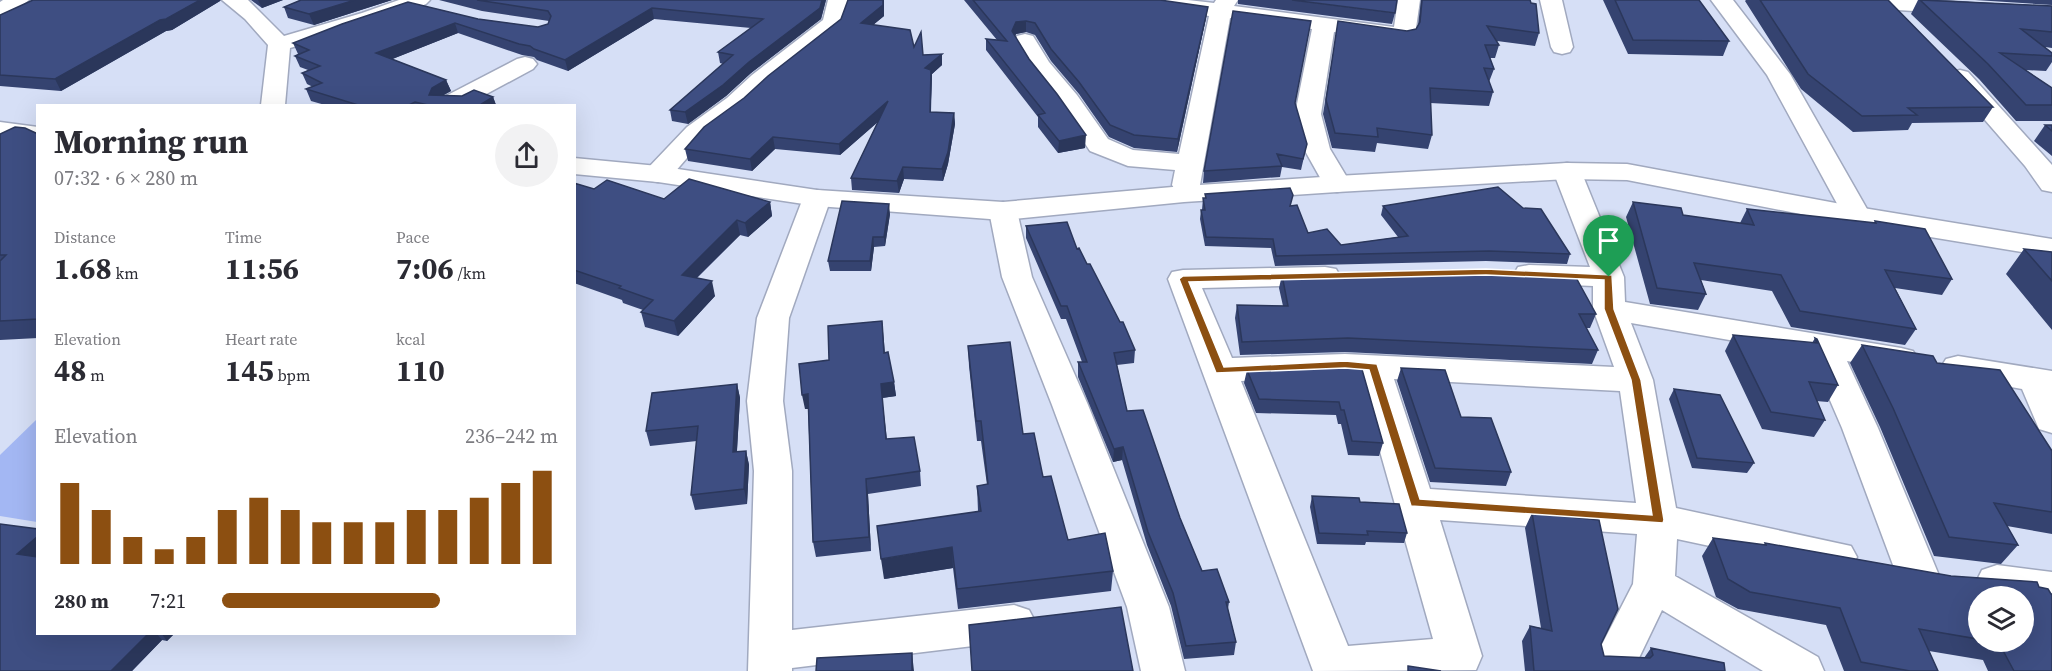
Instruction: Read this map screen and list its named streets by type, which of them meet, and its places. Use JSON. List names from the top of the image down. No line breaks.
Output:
{"page":{"heading":["Morning run","07:32 · 6 × 280 m"],"stats":[["Distance","1.68 km"],["Time","11:56"],["Pace","7:06 /km"],["Elevation","48 m"],["Heart rate","145 bpm"],["kcal","110"]],"chart":["Elevation","236–242 m"],"list":[{"name":"280 m","note":"7:21"}]}}
